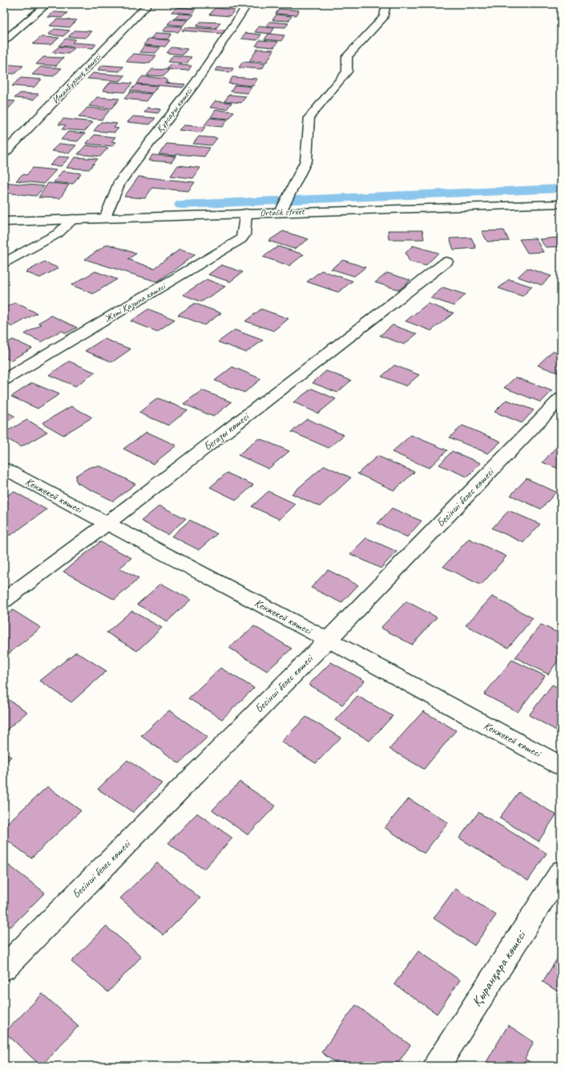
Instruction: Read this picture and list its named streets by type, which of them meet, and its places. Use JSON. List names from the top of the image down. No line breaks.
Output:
{"streets":{"street":["Иманбұрлық көшесі","Құрсары көшесі","Ortalik street","Жеті Қазына көшесі","Бегазы көшесі","Кенжекей көшесі","Бесінші белес көшесі","Қыранқара көшесі"]},"crossings":[["Құрсары көшесі","Ortalik street"],["Ortalik street","Жеті Қазына көшесі"],["Бегазы көшесі","Кенжекей көшесі"],["Кенжекей көшесі","Бесінші белес көшесі"]]}
